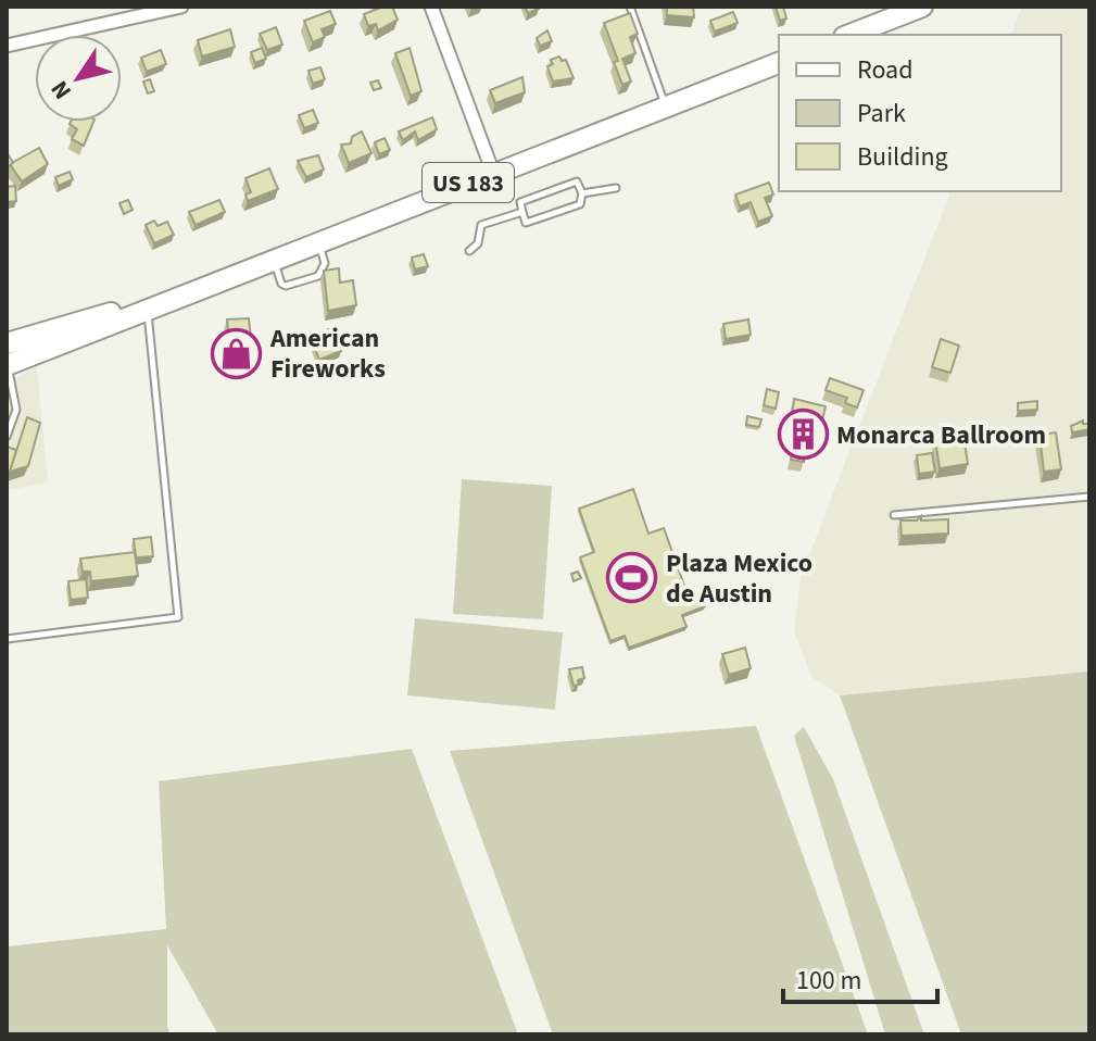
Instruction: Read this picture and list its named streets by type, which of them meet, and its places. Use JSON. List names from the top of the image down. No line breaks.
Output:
{"streets":{"highway":["US 183"]},"places":{"shop":["American Fireworks"],"building":["Monarca Ballroom"],"sports":["Plaza Mexico de Austin"]},"legend":["Road","Park","Building"],"scale_bar":"100 m","north":"bottom left"}
